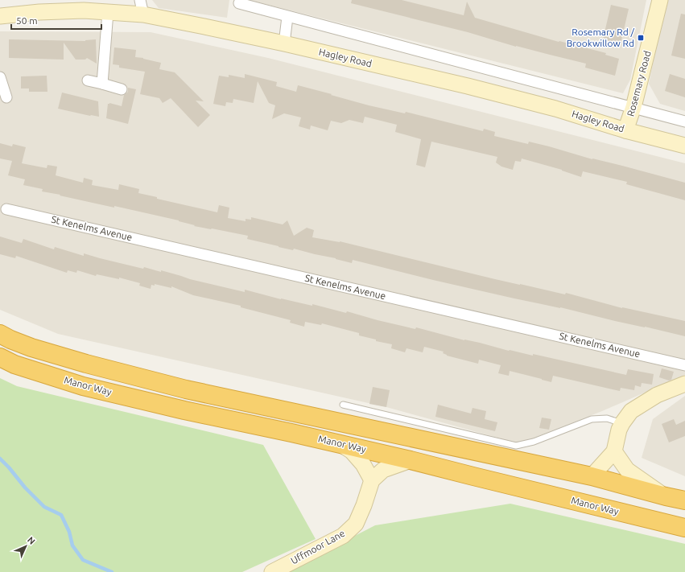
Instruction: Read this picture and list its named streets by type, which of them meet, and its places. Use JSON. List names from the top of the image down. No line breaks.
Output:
{"streets":{"highway":["Manor Way"],"main road":["Hagley Road","Rosemary Road","Uffmoor Lane"],"street":["St Kenelms Avenue"]},"crossings":[["Hagley Road","Rosemary Road"],["Manor Way","Uffmoor Lane"]],"places":{"transit":["Rosemary Rd / Brookwillow Rd"]},"scale_bar":"50 m","north":"top right"}
